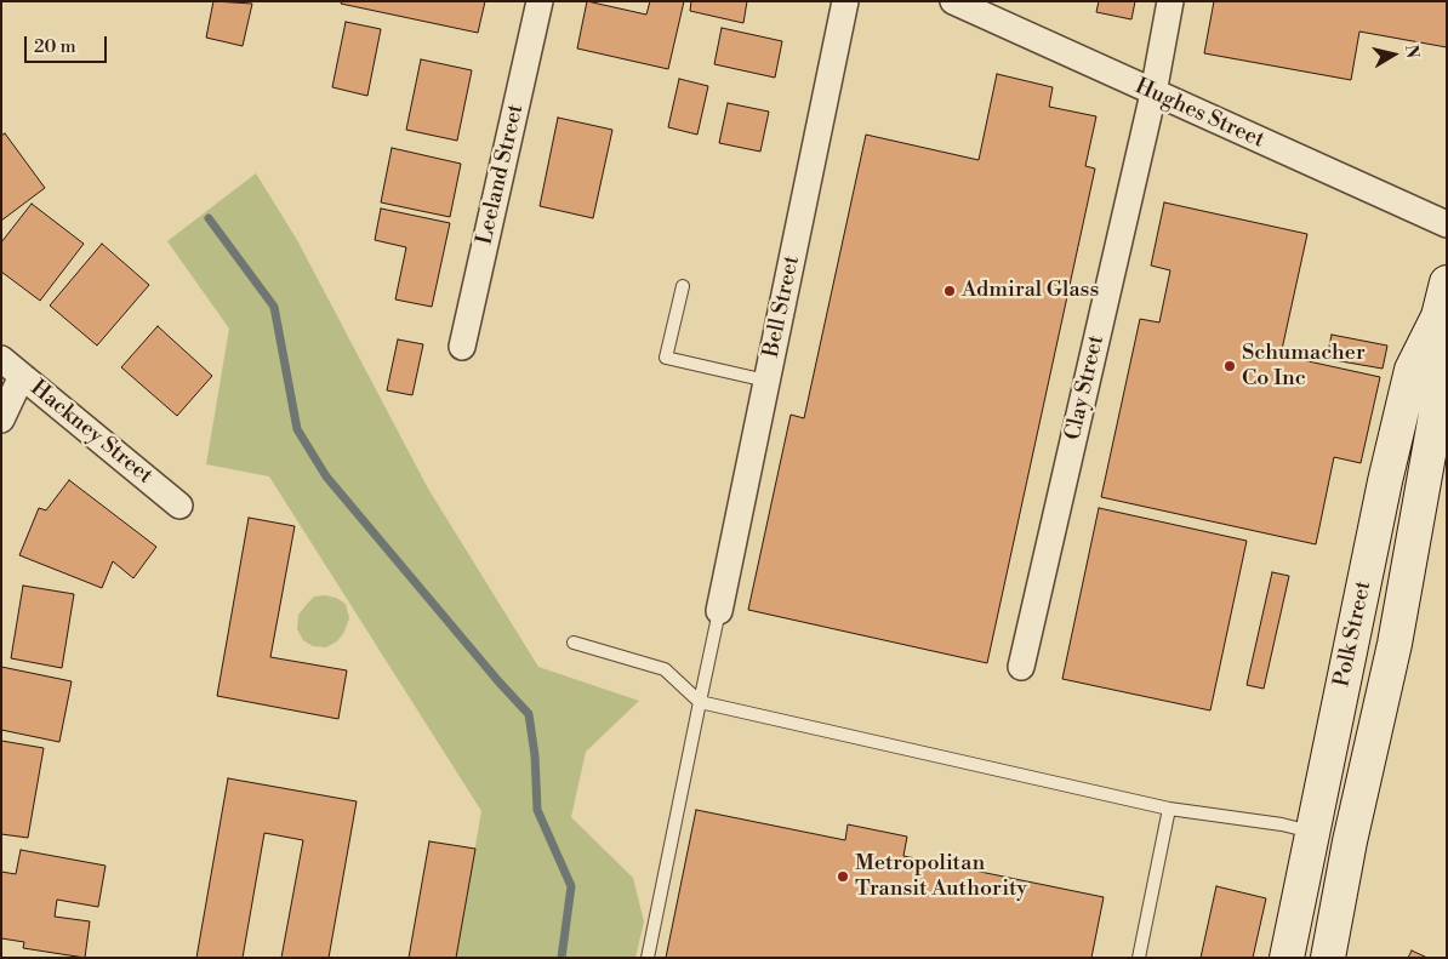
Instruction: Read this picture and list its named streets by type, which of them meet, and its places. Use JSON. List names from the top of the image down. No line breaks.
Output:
{"streets":{"main road":["Polk Street"],"street":["Hughes Street","Leeland Street","Bell Street","Clay Street","Hackney Street"]},"crossings":[["Hughes Street","Clay Street"]],"places":["Admiral Glass","Schumacher Co Inc","Metropolitan Transit Authority"],"scale_bar":"20 m","north":"right"}
